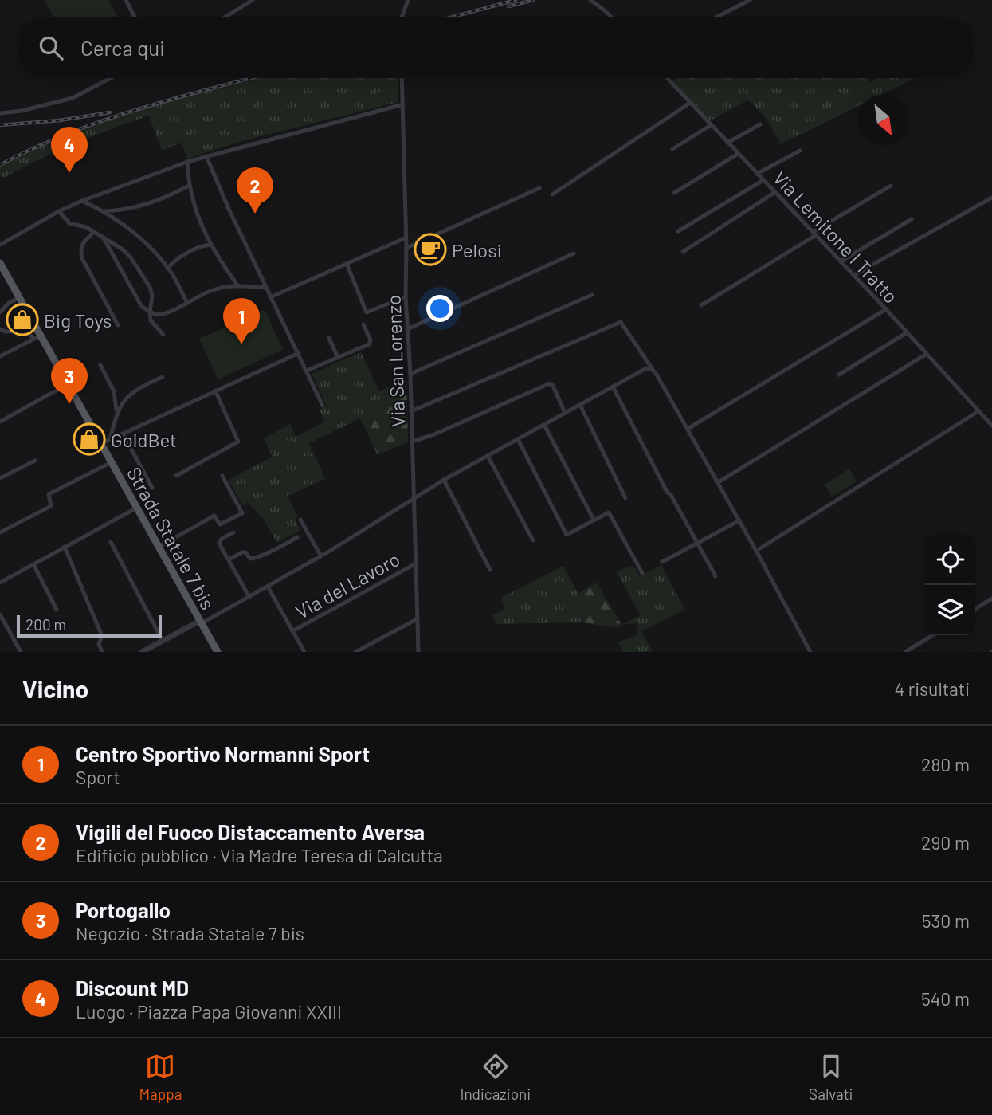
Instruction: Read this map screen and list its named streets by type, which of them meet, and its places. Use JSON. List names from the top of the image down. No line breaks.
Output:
{"streets":{"main road":["Strada Statale 7 bis"],"street":["Via Lemitone I Tratto","Via San Lorenzo","Via del Lavoro"]},"crossings":[["Via San Lorenzo","Via del Lavoro"]],"places":{"cafe":["Pelosi"],"shop":["Big Toys","GoldBet"]},"scale_bar":"200 m","north":"bottom right","page":{"search":"Cerca qui","pins":["4","2","1","3"],"scale":"200 m","heading":["Vicino","4 risultati"],"list":[{"mark":"1","name":"Centro Sportivo Normanni Sport","note":"Sport","value":"280 m"},{"mark":"2","name":"Vigili del Fuoco Distaccamento Aversa","note":"Edificio pubblico · Via Madre Teresa di Calcutta","value":"290 m"},{"mark":"3","name":"Portogallo","note":"Negozio · Strada Statale 7 bis","value":"530 m"},{"mark":"4","name":"Discount MD","note":"Luogo · Piazza Papa Giovanni XXIII","value":"540 m"}],"nav":["Mappa","Indicazioni","Salvati"]}}
